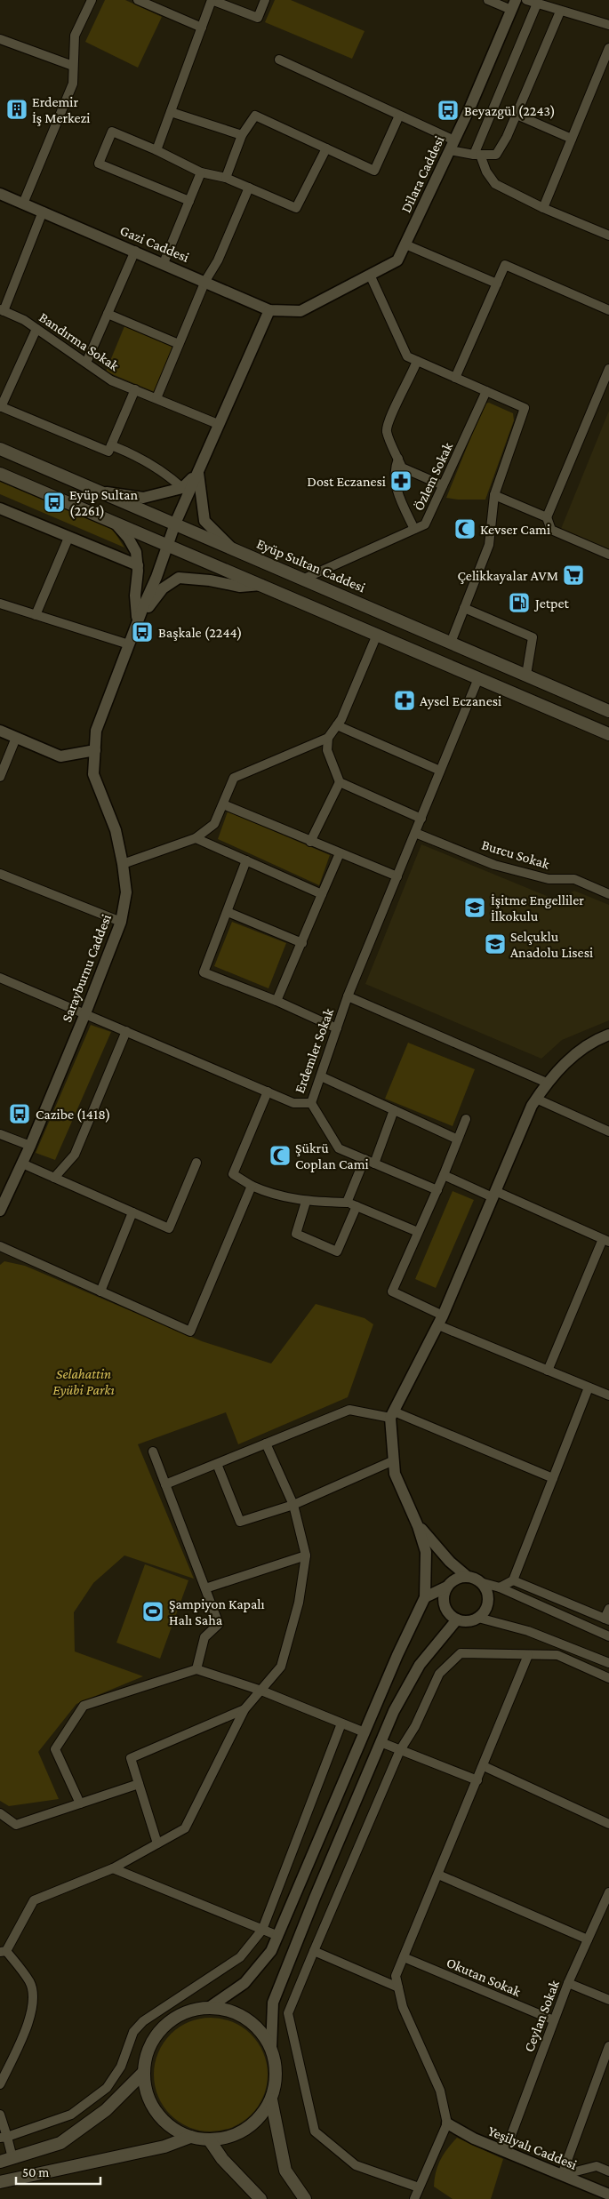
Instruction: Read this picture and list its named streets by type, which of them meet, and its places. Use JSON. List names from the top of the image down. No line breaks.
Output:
{"streets":{"main road":["Eyüp Sultan Caddesi"],"street":["Dilara Caddesi","Gazi Caddesi","Bandırma Sokak","Özlem Sokak","Burcu Sokak","Sarayburnu Caddesi","Erdemler Sokak","Okutan Sokak","Ceylan Sokak","Yeşilyalı Caddesi"]},"crossings":[["Dilara Caddesi","Gazi Caddesi"],["Gazi Caddesi","Sarayburnu Caddesi"],["Bandırma Sokak","Sarayburnu Caddesi"],["Özlem Sokak","Eyüp Sultan Caddesi"],["Eyüp Sultan Caddesi","Sarayburnu Caddesi"],["Sarayburnu Caddesi","Erdemler Sokak"],["Okutan Sokak","Ceylan Sokak"],["Ceylan Sokak","Yeşilyalı Caddesi"]],"parks":["Selahattin Eyübi Parkı"],"places":{"building":["Erdemir İş Merkezi"],"bus stop":["Beyazgül (2243)","Eyüp Sultan (2261)","Başkale (2244)","Cazibe (1418)"],"pharmacy":["Dost Eczanesi","Aysel Eczanesi"],"mosque":["Kevser Cami","Şükrü Coplan Cami"],"supermarket":["Çelikkayalar AVM"],"fuel station":["Jetpet"],"school or university":["İşitme Engelliler İlkokulu","Selçuklu Anadolu Lisesi"],"sports":["Şampiyon Kapalı Halı Saha"]},"scale_bar":"50 m"}
